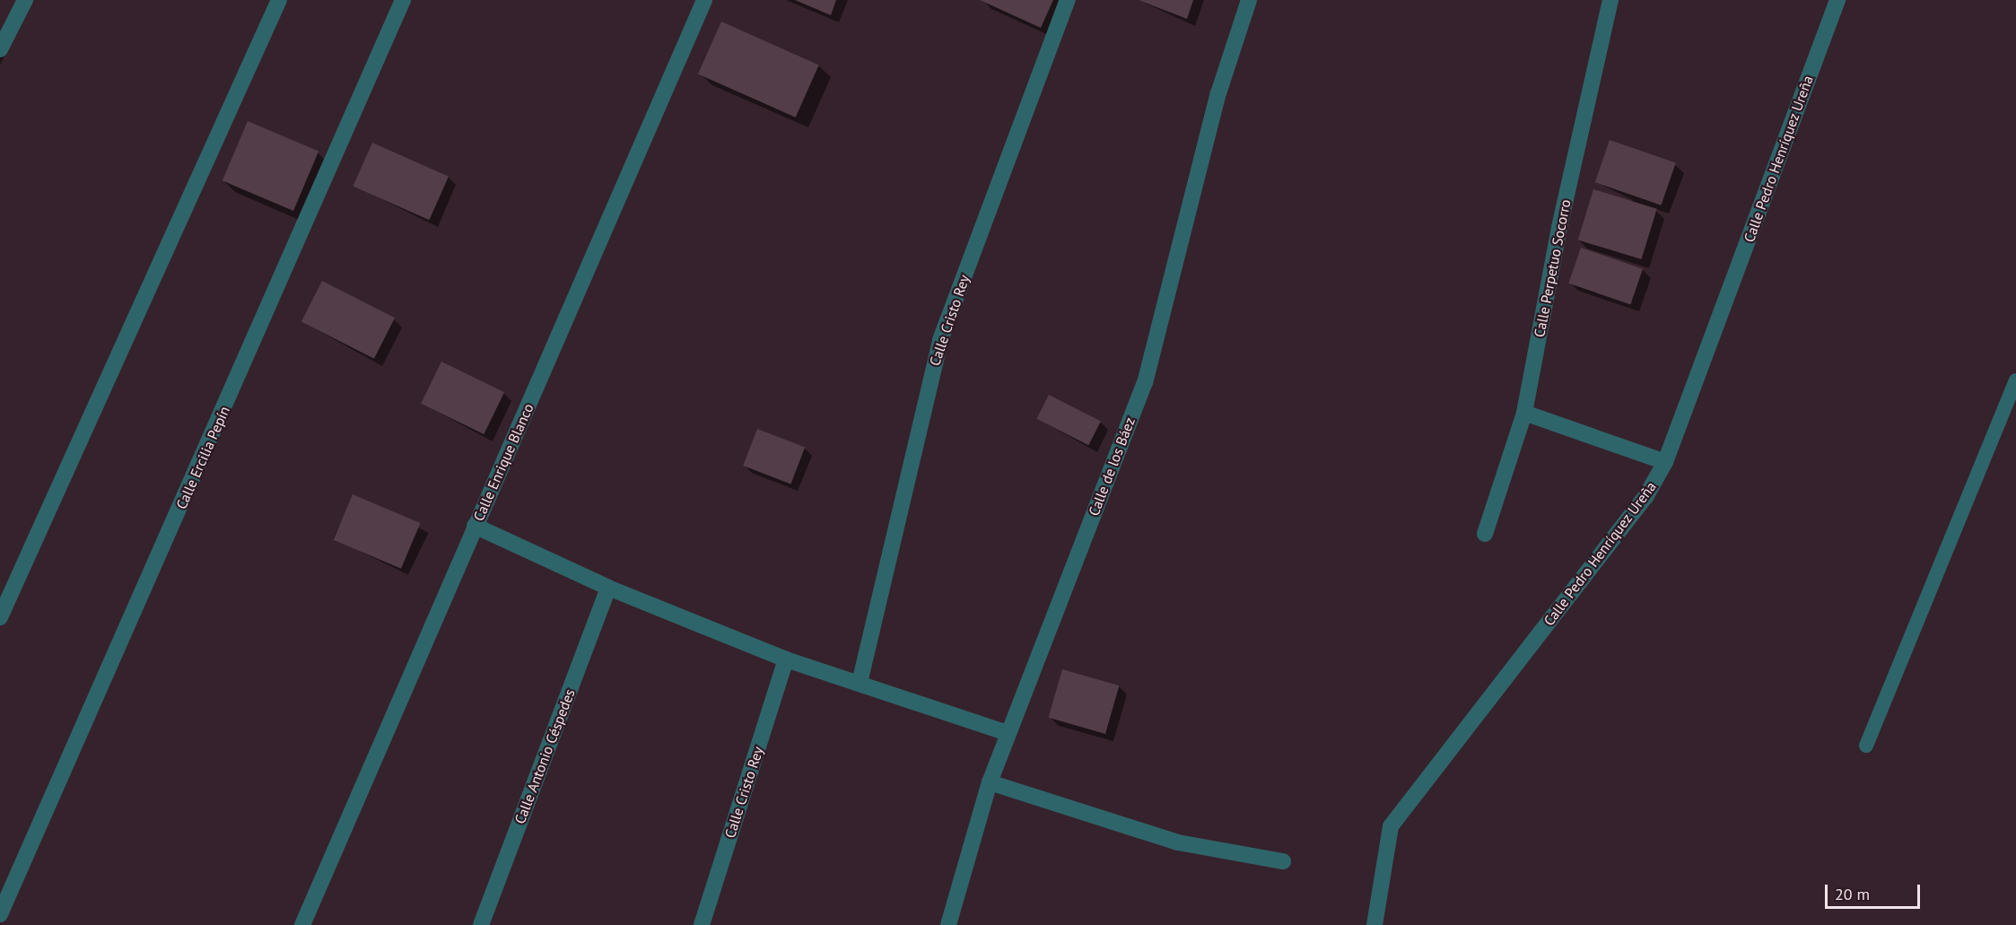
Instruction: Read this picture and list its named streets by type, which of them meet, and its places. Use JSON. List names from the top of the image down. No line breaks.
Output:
{"streets":{"street":["Calle Pedro Henríquez Ureña","Calle Perpetuo Socorro","Calle Cristo Rey","Calle Ercilia Pepín","Calle Enrique Blanco","Calle de los Báez","Calle Antonio Céspedes"]},"scale_bar":"20 m"}
